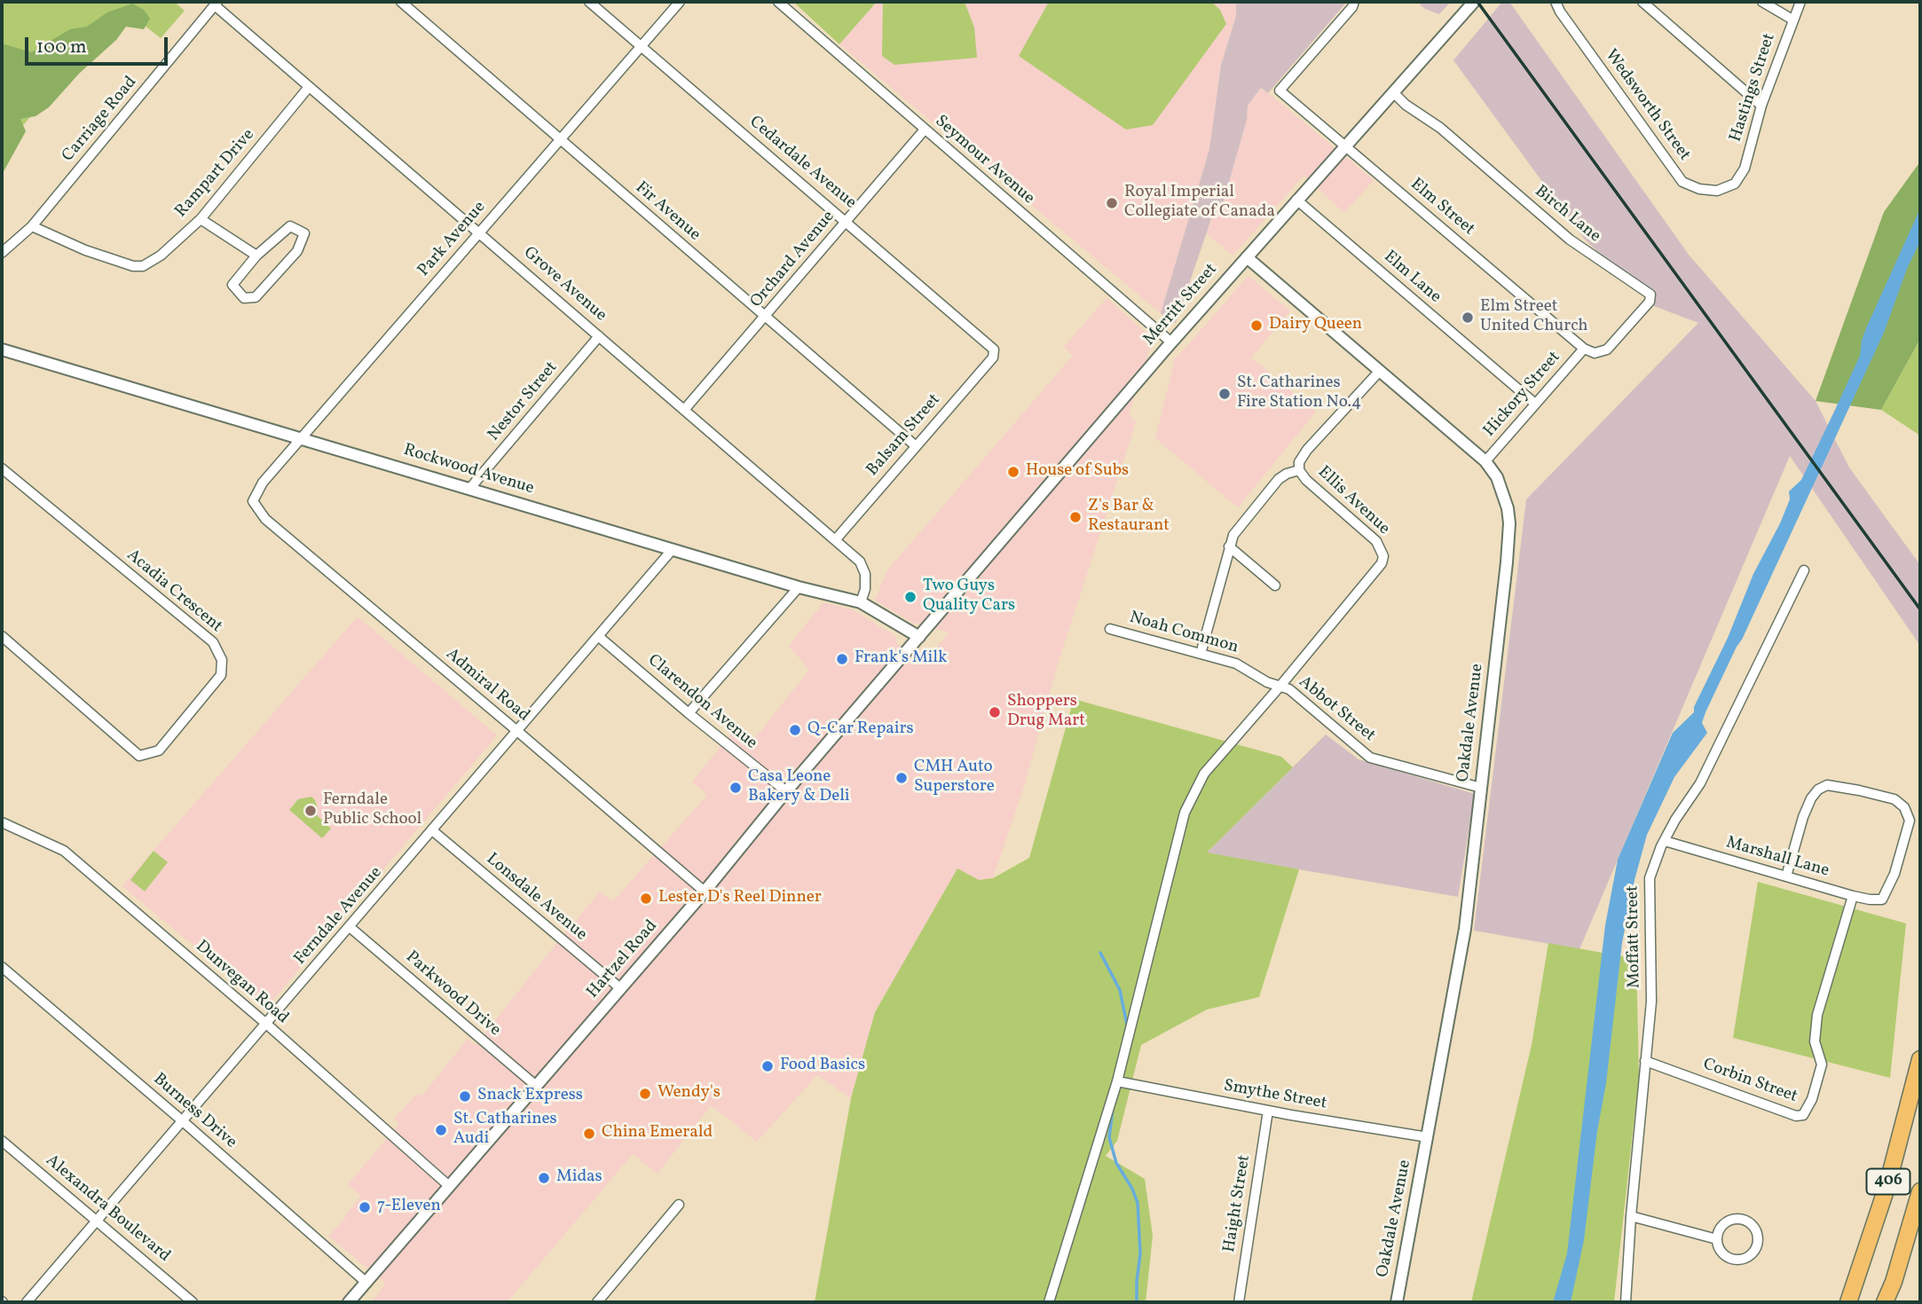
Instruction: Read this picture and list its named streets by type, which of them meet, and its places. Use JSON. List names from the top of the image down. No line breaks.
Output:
{"streets":{"highway":["406"],"street":["Hastings Street","Wedsworth Street","Carriage Road","Seymour Avenue","Cedardale Avenue","Rampart Drive","Elm Street","Fir Avenue","Birch Lane","Park Avenue","Orchard Avenue","Elm Lane","Grove Avenue","Merritt Street","Hickory Street","Nestor Street","Balsam Street","Rockwood Avenue","Ellis Avenue","Acadia Crescent","Noah Common","Admiral Road","Clarendon Avenue","Abbot Street","Oakdale Avenue","Marshall Lane","Lonsdale Avenue","Ferndale Avenue","Moffatt Street","Hartzel Road","Dunvegan Road","Parkwood Drive","Corbin Street","Smythe Street","Burness Drive","Haight Street","Alexandra Boulevard"]},"crossings":[["Hastings Street","Wedsworth Street"],["Carriage Road","Rampart Drive"],["Carriage Road","Grove Avenue"],["Seymour Avenue","Orchard Avenue"],["Seymour Avenue","Merritt Street"],["Cedardale Avenue","Park Avenue"],["Cedardale Avenue","Orchard Avenue"],["Cedardale Avenue","Balsam Street"],["Rampart Drive","Grove Avenue"],["Elm Street","Birch Lane"],["Elm Street","Merritt Street"],["Elm Street","Hickory Street"],["Fir Avenue","Park Avenue"],["Fir Avenue","Orchard Avenue"],["Fir Avenue","Balsam Street"],["Birch Lane","Merritt Street"],["Birch Lane","Hickory Street"],["Park Avenue","Grove Avenue"],["Park Avenue","Rockwood Avenue"],["Park Avenue","Admiral Road"],["Orchard Avenue","Grove Avenue"],["Elm Lane","Merritt Street"],["Elm Lane","Hickory Street"],["Grove Avenue","Nestor Street"],["Grove Avenue","Balsam Street"],["Grove Avenue","Rockwood Avenue"],["Merritt Street","Rockwood Avenue"],["Merritt Street","Oakdale Avenue"],["Merritt Street","Hartzel Road"],["Hickory Street","Oakdale Avenue"],["Nestor Street","Rockwood Avenue"],["Rockwood Avenue","Ferndale Avenue"],["Rockwood Avenue","Hartzel Road"],["Ellis Avenue","Noah Common"],["Ellis Avenue","Abbot Street"],["Ellis Avenue","Oakdale Avenue"],["Noah Common","Abbot Street"],["Admiral Road","Ferndale Avenue"],["Admiral Road","Hartzel Road"],["Clarendon Avenue","Ferndale Avenue"],["Clarendon Avenue","Hartzel Road"],["Abbot Street","Oakdale Avenue"],["Oakdale Avenue","Smythe Street"],["Marshall Lane","Moffatt Street"],["Marshall Lane","Corbin Street"],["Lonsdale Avenue","Ferndale Avenue"],["Lonsdale Avenue","Hartzel Road"],["Ferndale Avenue","Dunvegan Road"],["Ferndale Avenue","Parkwood Drive"],["Ferndale Avenue","Burness Drive"],["Ferndale Avenue","Alexandra Boulevard"],["Moffatt Street","Corbin Street"],["Hartzel Road","Dunvegan Road"],["Hartzel Road","Parkwood Drive"],["Hartzel Road","Burness Drive"],["Smythe Street","Haight Street"]],"places":["Royal Imperial Collegiate of Canada","Elm Street United Church","Dairy Queen","St. Catharines Fire Station No.4","House of Subs","Z's Bar & Restaurant","Two Guys Quality Cars","Frank's Milk","Shoppers Drug Mart","Q-Car Repairs","CMH Auto Superstore","Casa Leone Bakery & Deli","Ferndale Public School","Lester D's Reel Dinner","Food Basics","Wendy's","Snack Express","St. Catharines Audi","China Emerald","Midas","7-Eleven"],"scale_bar":"100 m"}
